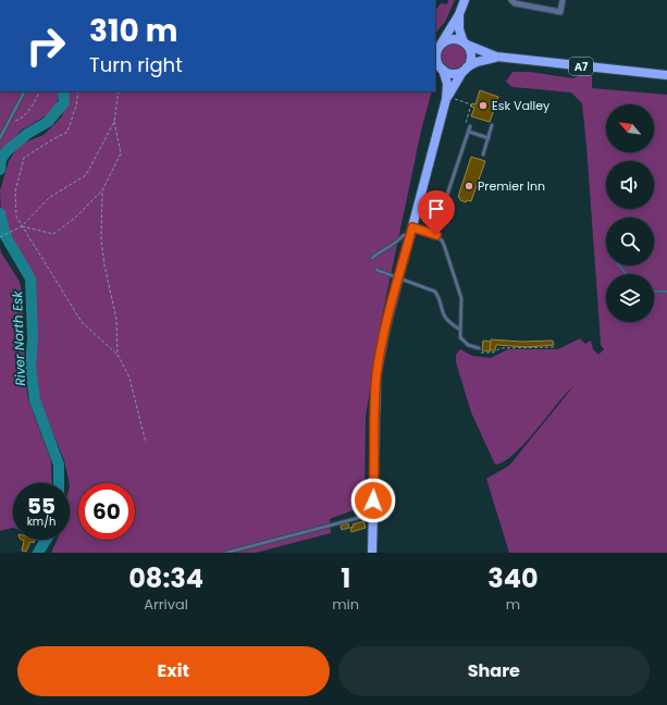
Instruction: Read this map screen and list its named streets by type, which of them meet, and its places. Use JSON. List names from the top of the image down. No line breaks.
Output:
{"streets":{"main road":["A7"]},"water":["River North Esk"],"places":["Esk Valley","Premier Inn"],"north":"top left","page":{"turn":["310 m","Turn right"],"speed":"55 km/h","limit":"60","eta":["08:34","Arrival","1","min","340","m"],"buttons":["Exit","Share"]}}
